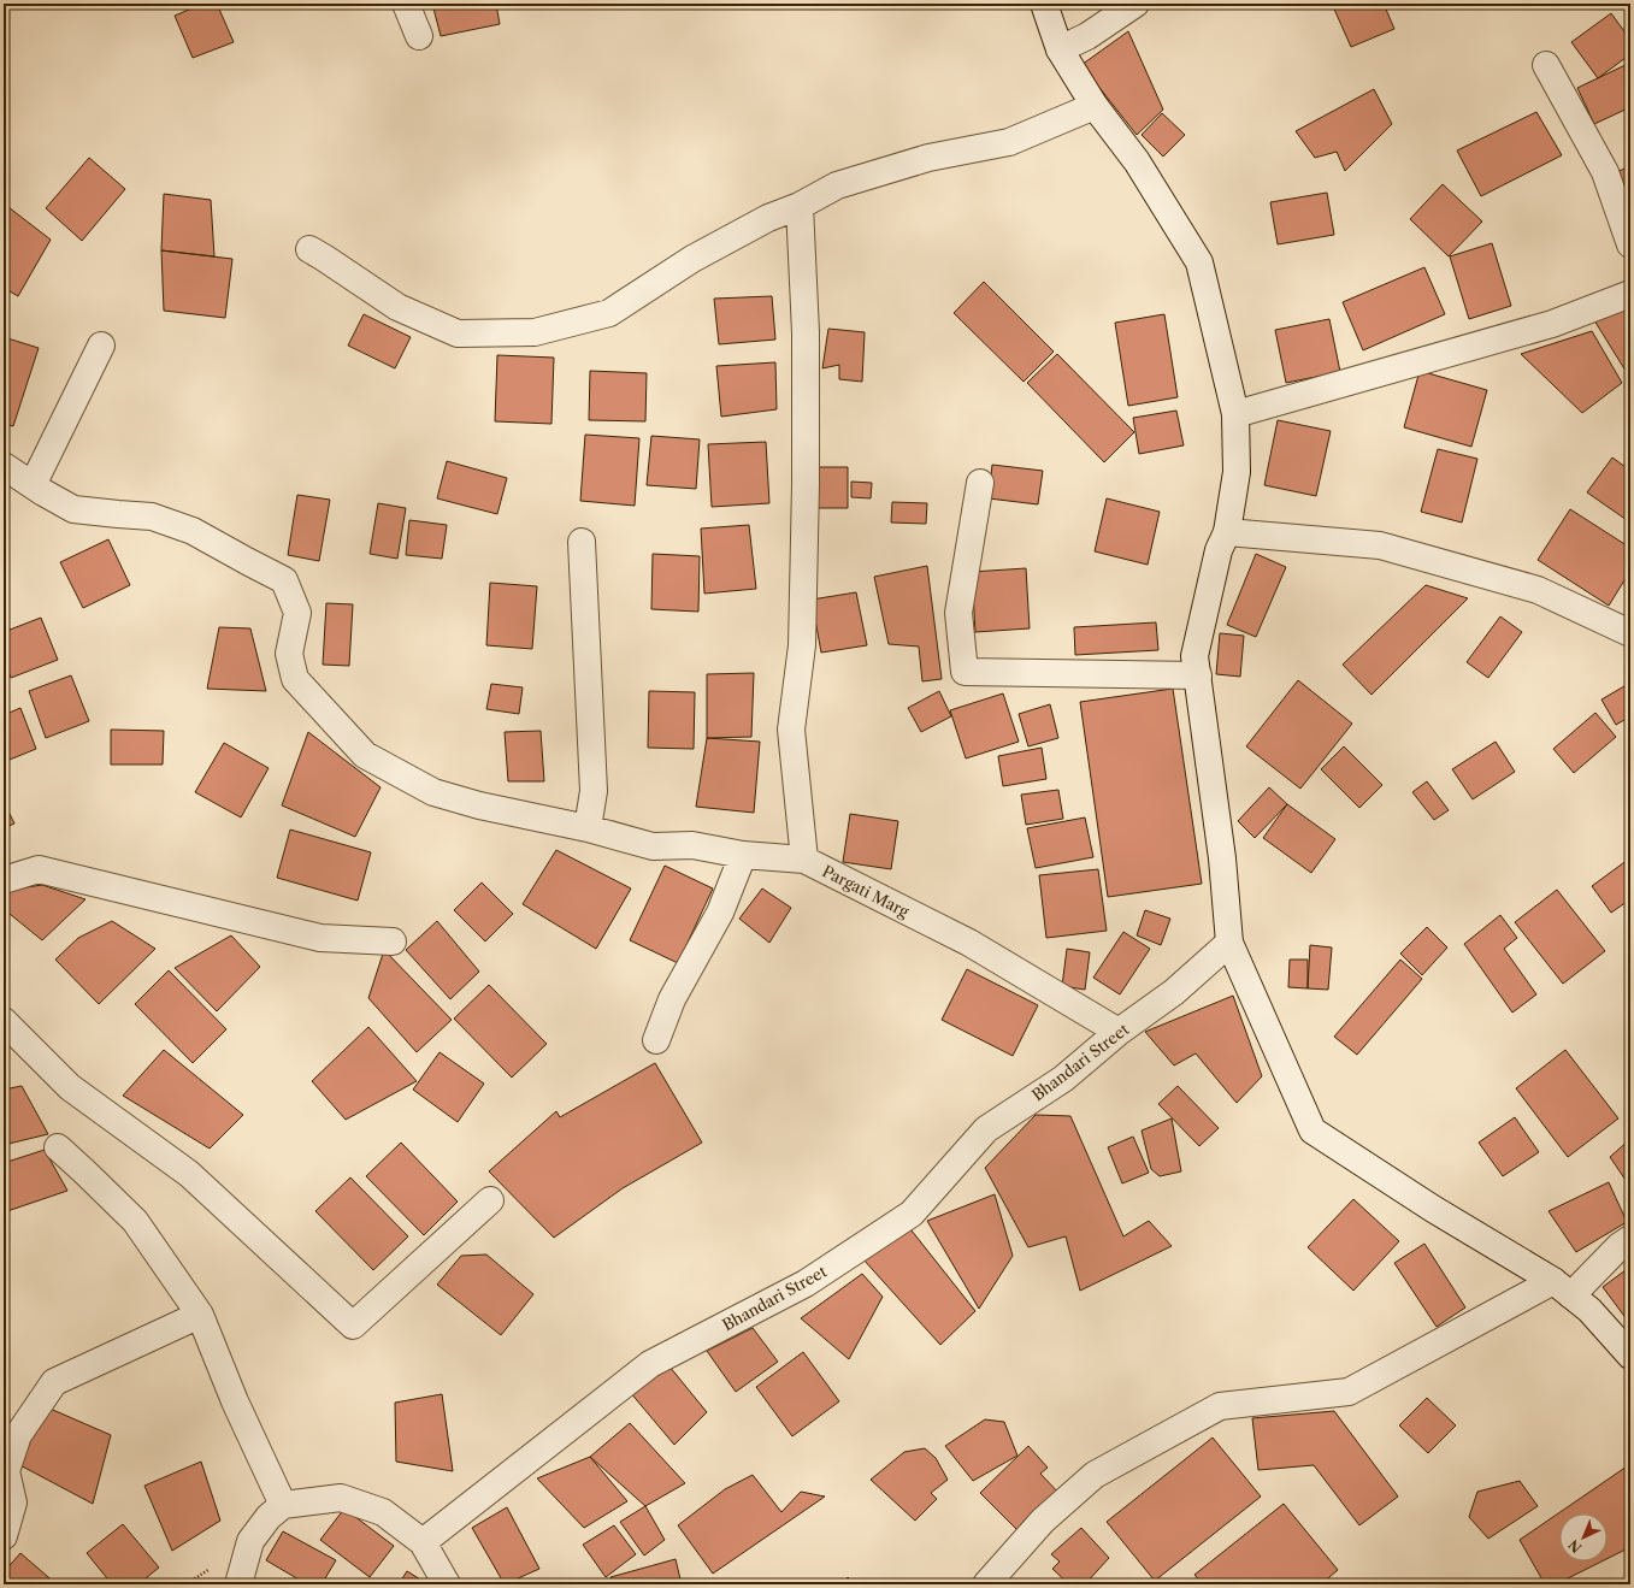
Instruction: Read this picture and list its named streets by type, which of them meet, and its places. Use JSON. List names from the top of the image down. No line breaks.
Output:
{"streets":{"street":["Pargati Marg","Bhandari Street"]},"crossings":[["Pargati Marg","Bhandari Street"]],"north":"bottom left"}
